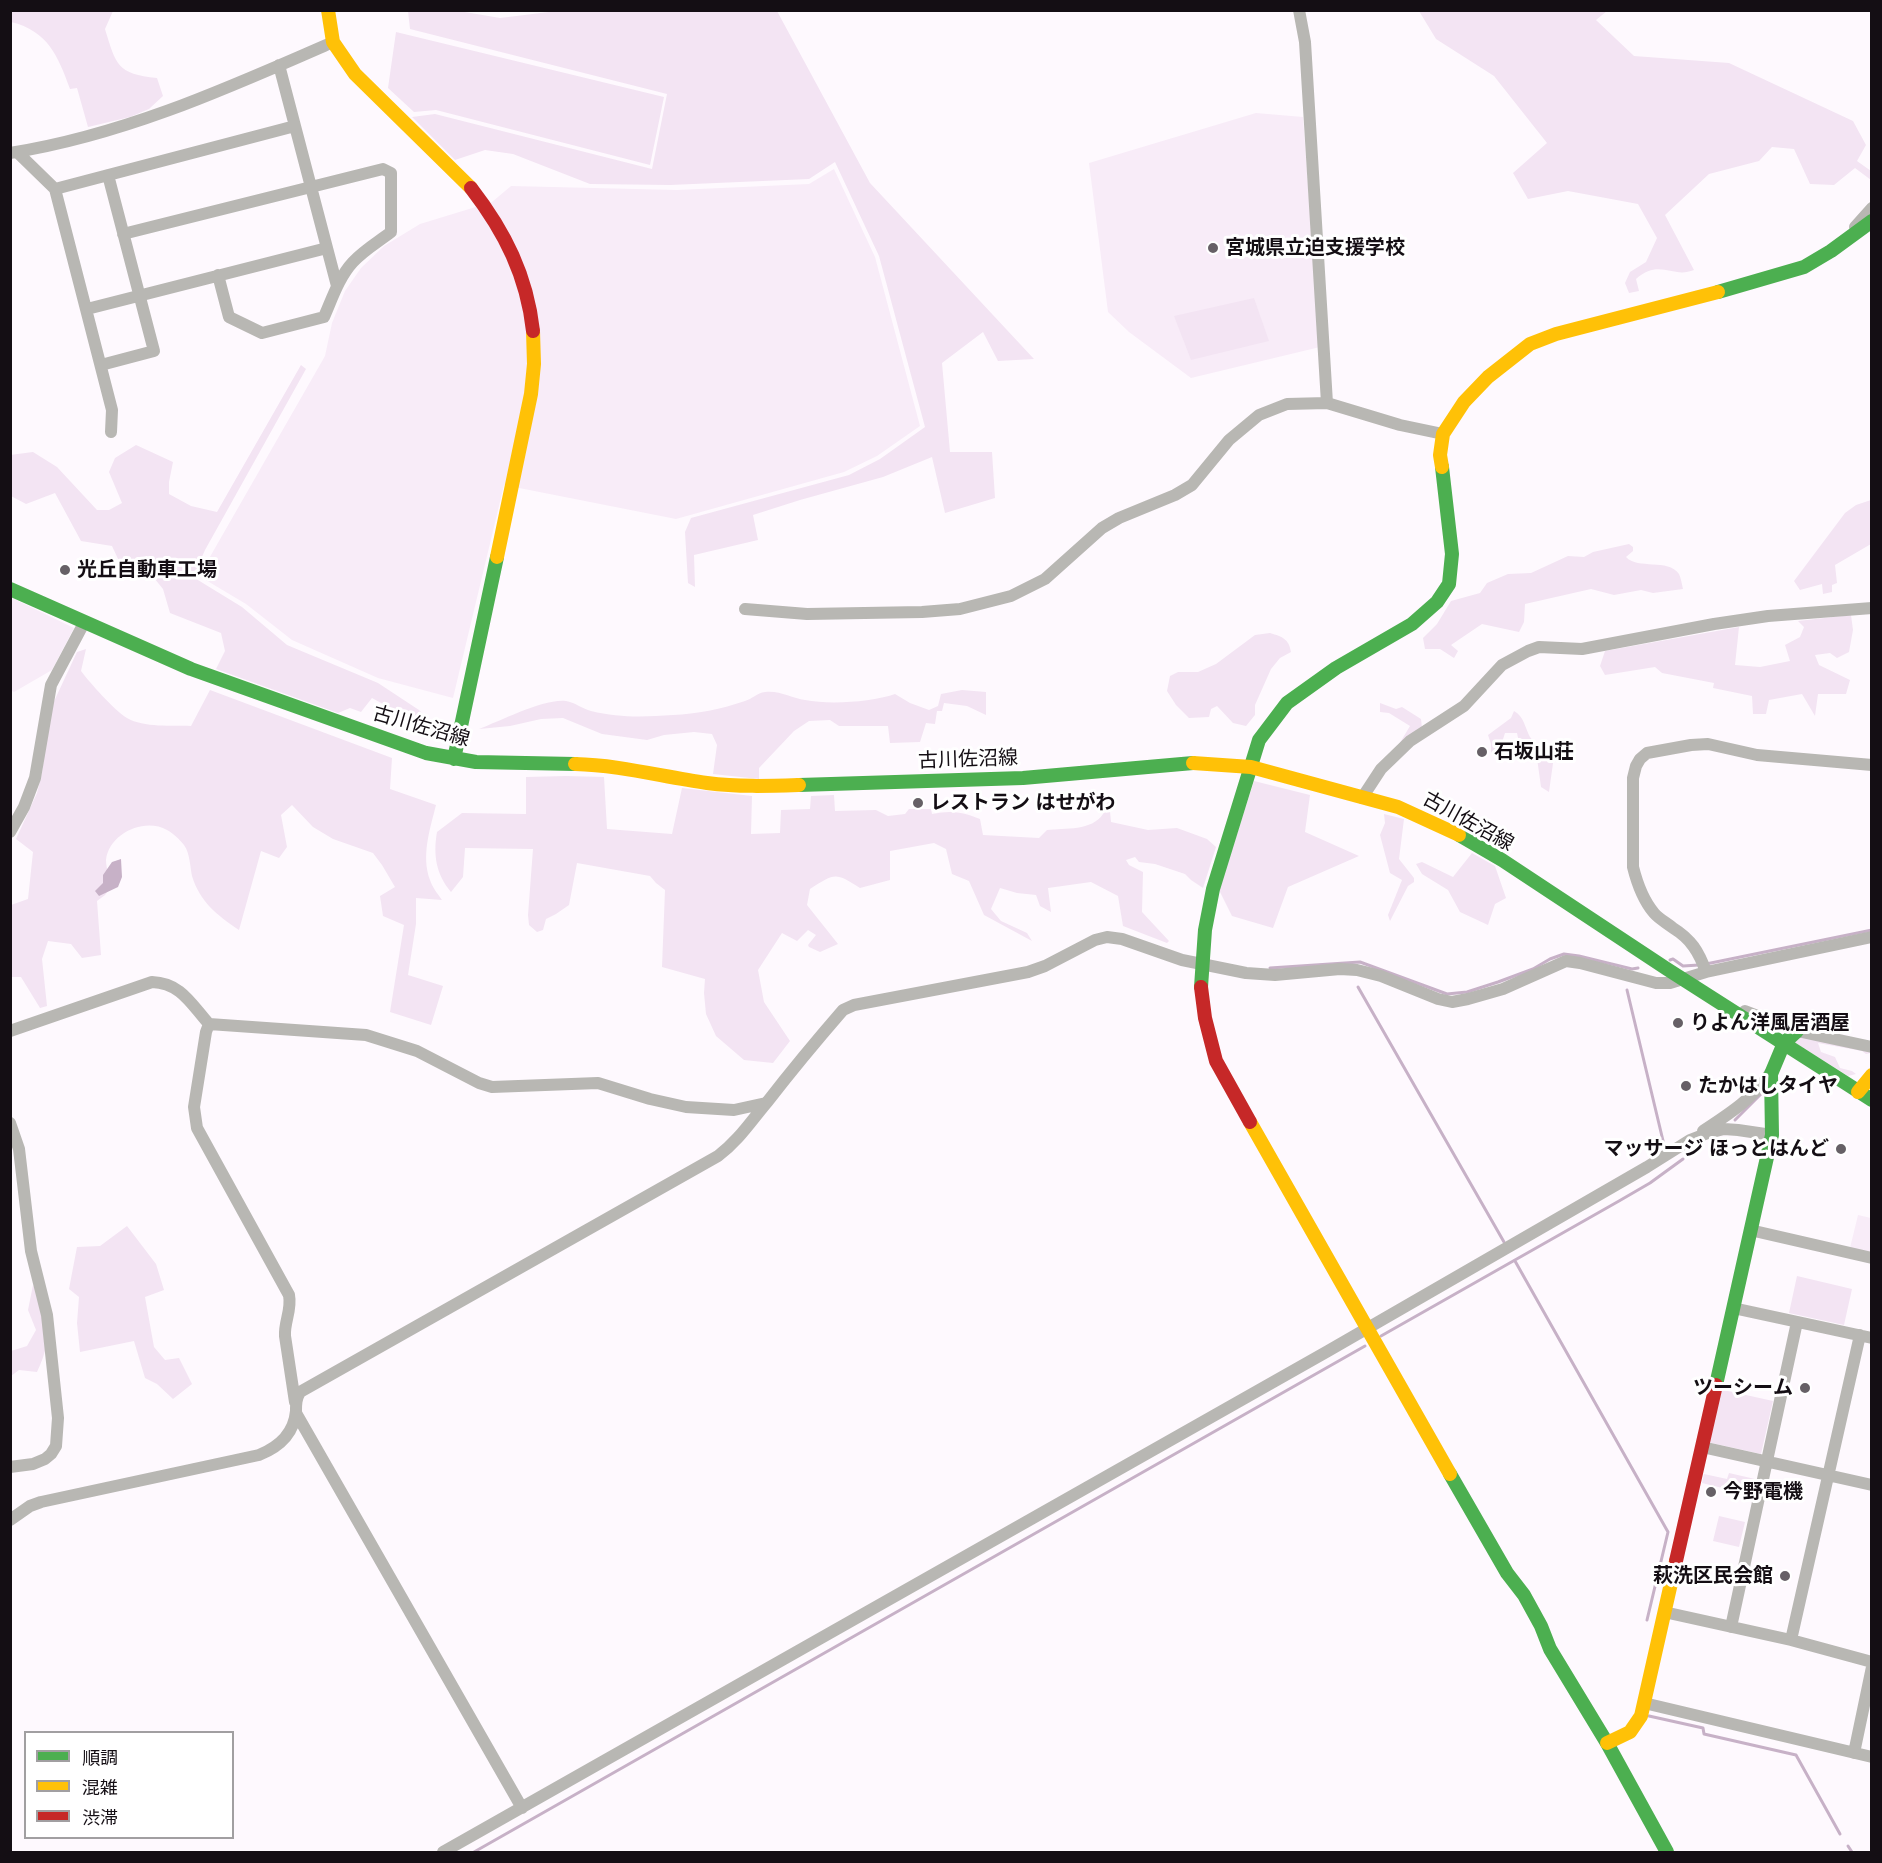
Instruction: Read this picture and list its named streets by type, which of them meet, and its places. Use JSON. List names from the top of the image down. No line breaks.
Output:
{"streets":{"street":["古川佐沼線"]},"places":["宮城県立迫支援学校","光丘自動車工場","石坂山荘","レストラン はせがわ","りよん洋風居酒屋","たかはしタイヤ","マッサージ ほっとはんど","ツーシーム","今野電機","萩洗区民会館"],"legend":["順調","混雑","渋滞"]}
